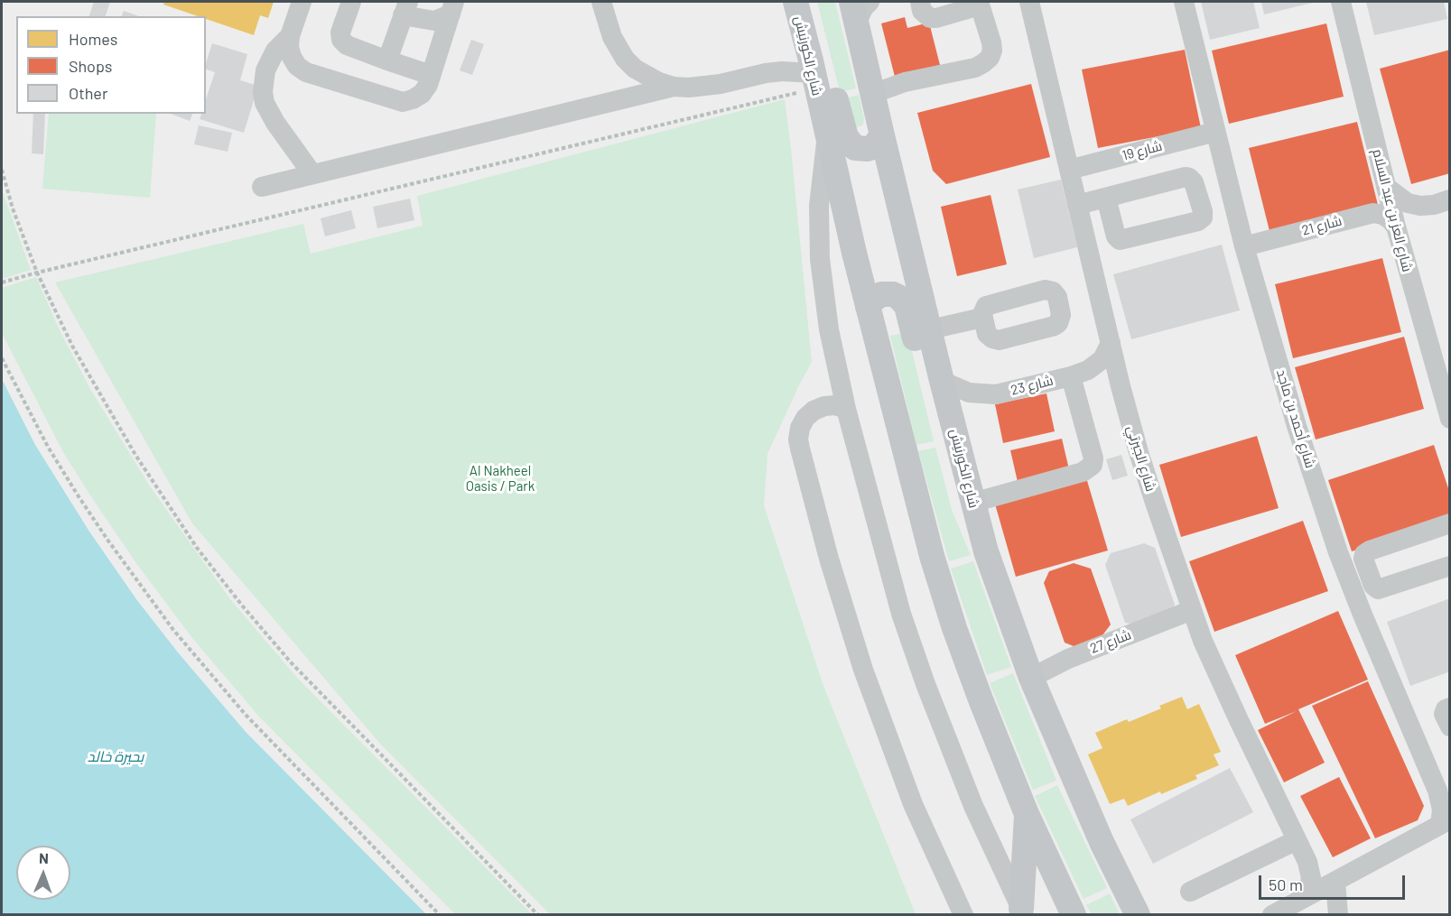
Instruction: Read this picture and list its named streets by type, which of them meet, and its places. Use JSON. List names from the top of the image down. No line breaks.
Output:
{"streets":{"main road":["شارع الكورنيش"],"street":["شارع 19","شارع العز بن عبد السلام","شارع 21","شارع 23","شارع أحمد بن ماجد","شارع الجبرتي","شارع 27"]},"crossings":[["شارع الكورنيش","شارع 23"],["شارع الكورنيش","شارع 27"],["شارع 19","شارع أحمد بن ماجد"],["شارع 19","شارع الجبرتي"],["شارع العز بن عبد السلام","شارع 21"],["شارع 21","شارع أحمد بن ماجد"],["شارع 23","شارع الجبرتي"],["شارع الجبرتي","شارع 27"]],"water":["بحيرة خالد"],"parks":["Al Nakheel Oasis / Park"],"legend":["Homes","Shops","Other"],"scale_bar":"50 m","north":"top"}
